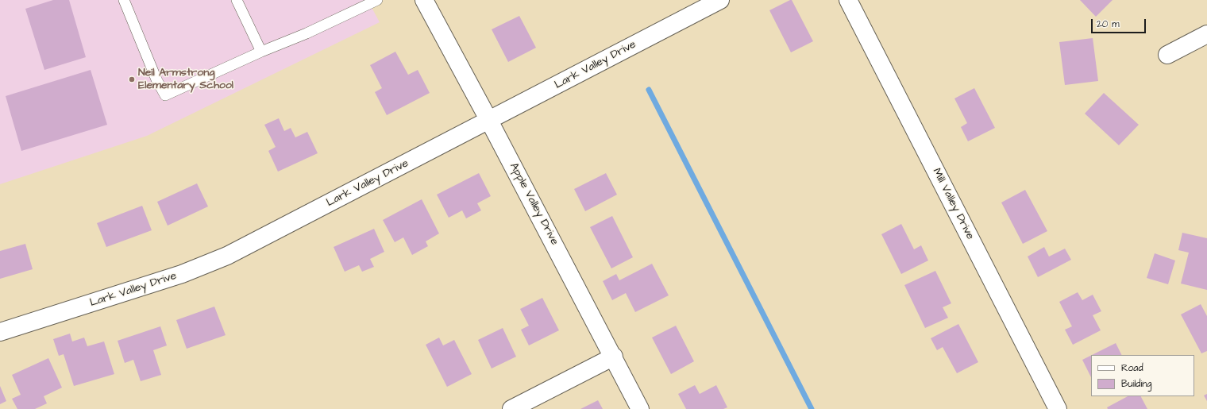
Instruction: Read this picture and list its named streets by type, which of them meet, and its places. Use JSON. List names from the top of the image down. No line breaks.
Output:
{"streets":{"street":["Lark Valley Drive","Apple Valley Drive","Mill Valley Drive"]},"crossings":[["Lark Valley Drive","Apple Valley Drive"]],"places":["Neil Armstrong Elementary School"],"legend":["Road","Building"],"scale_bar":"20 m"}
